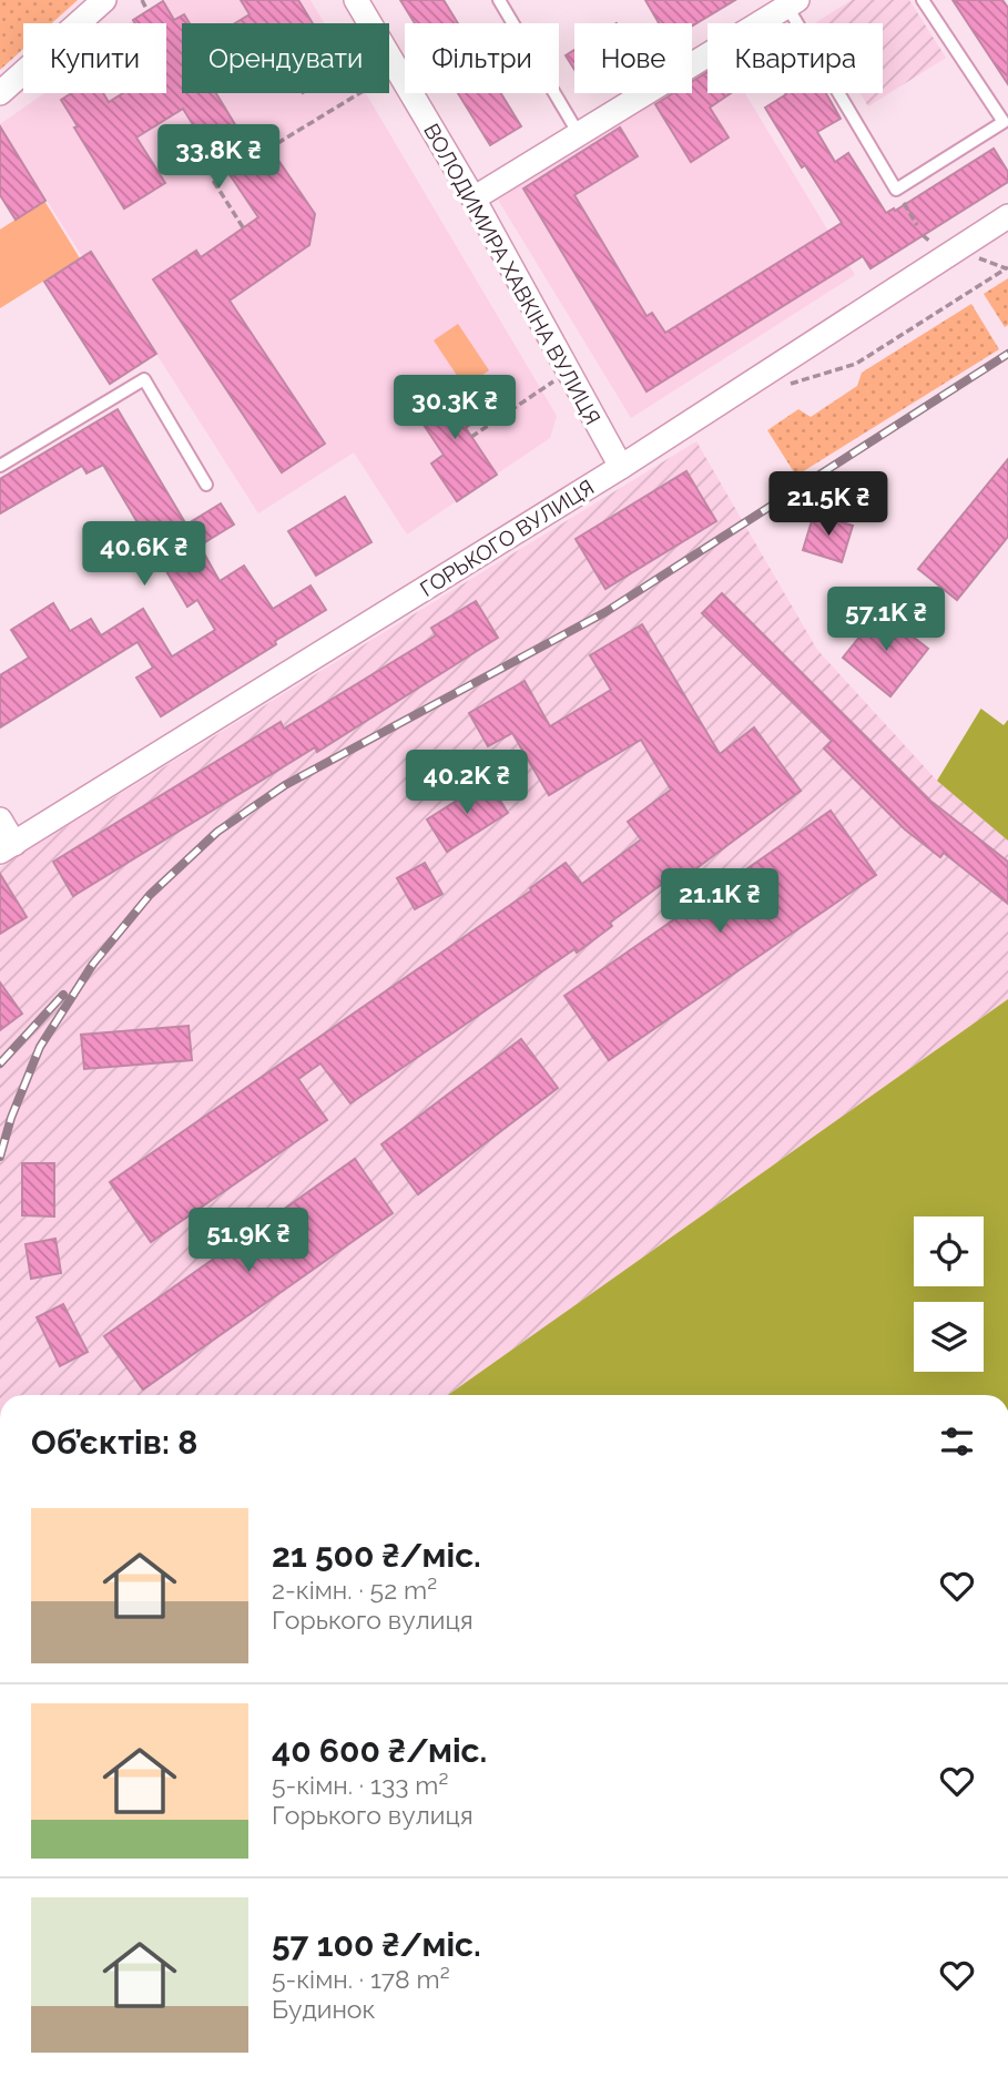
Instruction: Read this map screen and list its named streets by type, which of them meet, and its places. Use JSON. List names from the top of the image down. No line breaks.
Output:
{"streets":{"street":["ВОЛОДИМИРА ХАВКІНА ВУЛИЦЯ","ГОРЬКОГО ВУЛИЦЯ"]},"crossings":[["ВОЛОДИМИРА ХАВКІНА ВУЛИЦЯ","ГОРЬКОГО ВУЛИЦЯ"]],"page":{"chip":["Купити","Орендувати","Фільтри","Нове","Квартира"],"price":["33.8K ₴","30.3K ₴","21.5K ₴","40.6K ₴","57.1K ₴","40.2K ₴","21.1K ₴","51.9K ₴"],"heading":"Об’єктів: 8","list":[{"name":"21 500 ₴/міс.","note":"2-кімн. · 52 m² · Горького вулиця"},{"name":"40 600 ₴/міс.","note":"5-кімн. · 133 m² · Горького вулиця"},{"name":"57 100 ₴/міс.","note":"5-кімн. · 178 m² · Будинок"}]}}
